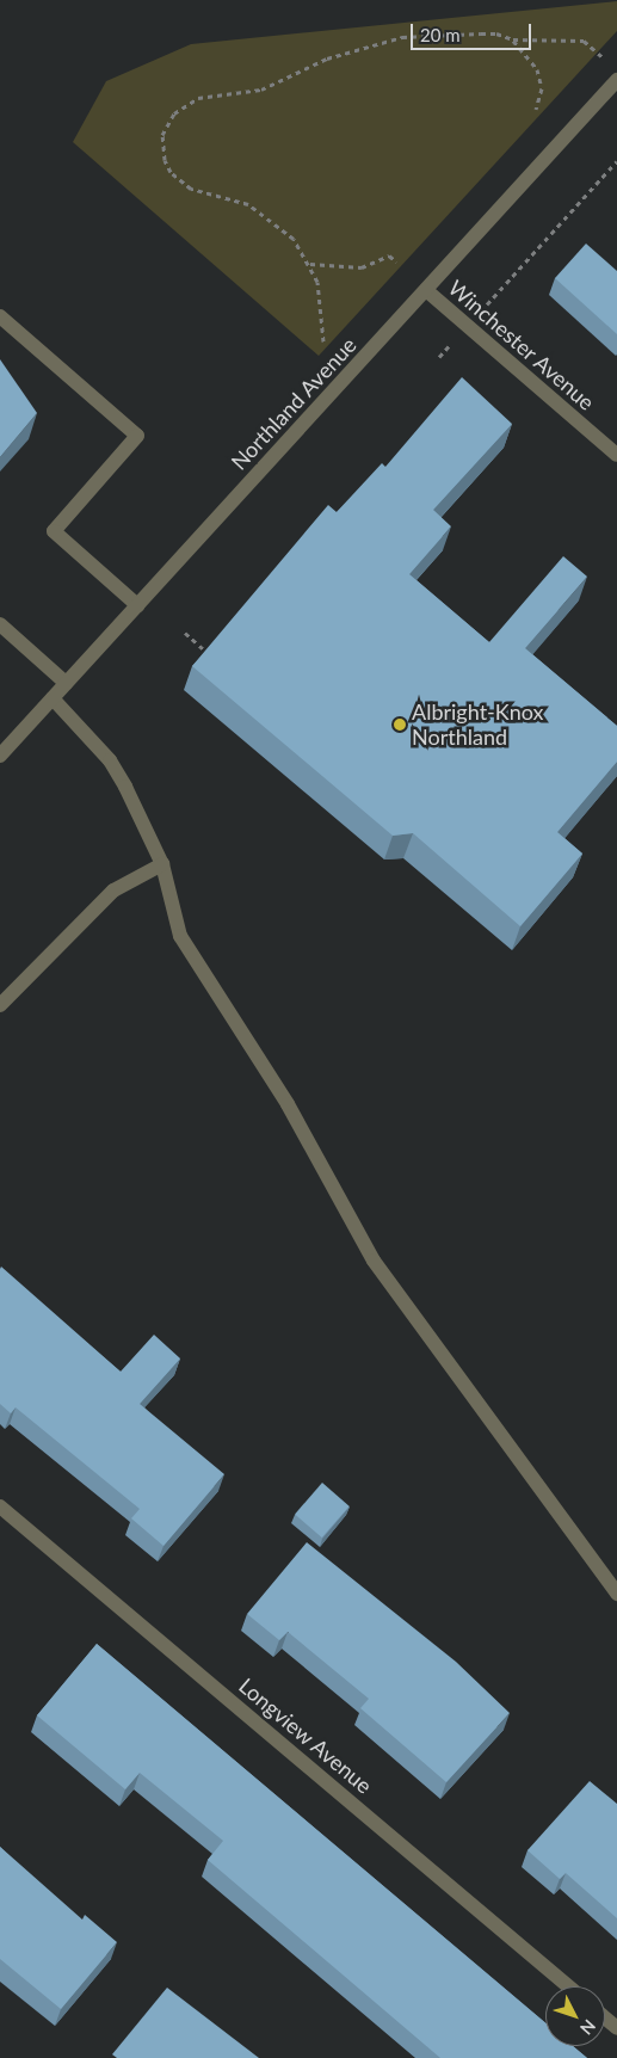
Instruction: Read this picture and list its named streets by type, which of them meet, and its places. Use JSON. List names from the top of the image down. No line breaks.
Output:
{"streets":{"street":["Winchester Avenue","Northland Avenue","Longview Avenue"]},"crossings":[["Winchester Avenue","Northland Avenue"]],"places":["Albright-Knox Northland"],"scale_bar":"20 m","north":"bottom right"}
